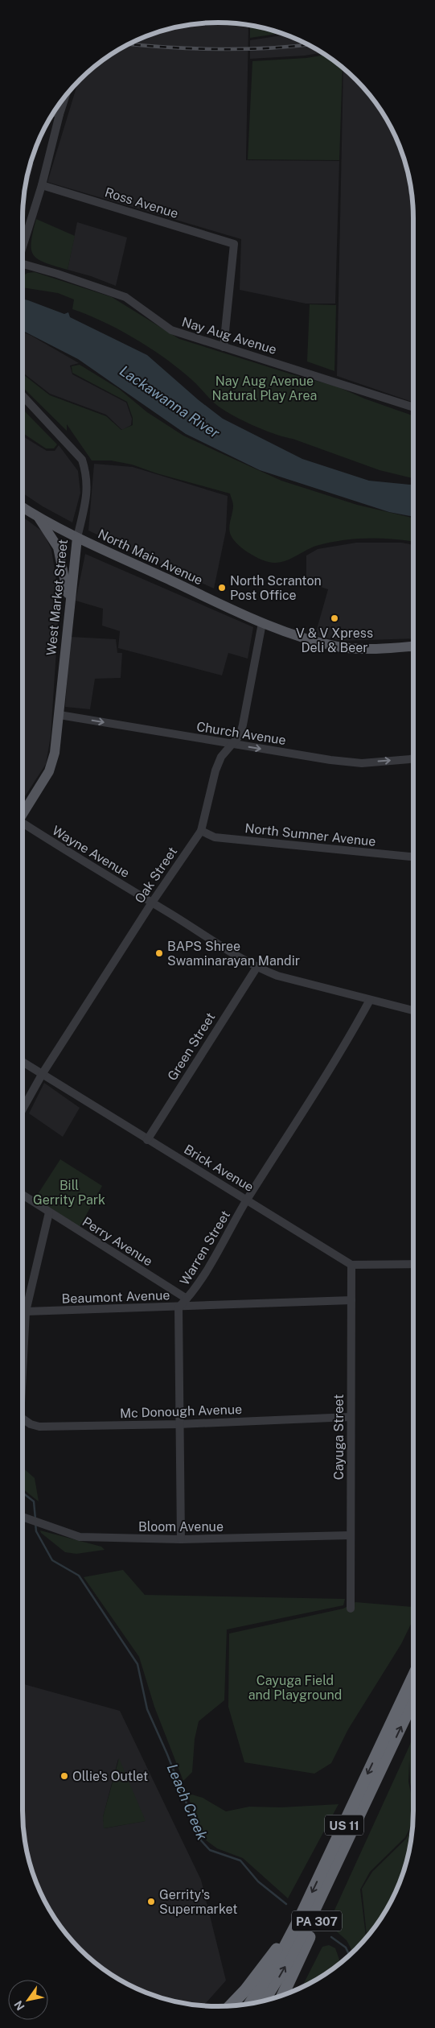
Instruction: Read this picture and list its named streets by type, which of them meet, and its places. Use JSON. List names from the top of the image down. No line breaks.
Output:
{"streets":{"highway":["US 11","PA 307"],"main road":["North Main Avenue","West Market Street"],"street":["Ross Avenue","Nay Aug Avenue","Church Avenue","North Sumner Avenue","Wayne Avenue","Oak Street","Green Street","Brick Avenue","Perry Avenue","Warren Street","Beaumont Avenue","Mc Donough Avenue","Cayuga Street","Bloom Avenue"]},"crossings":[["Ross Avenue","Nay Aug Avenue"],["North Main Avenue","West Market Street"],["North Main Avenue","Oak Street"],["West Market Street","Church Avenue"],["Church Avenue","Oak Street"],["North Sumner Avenue","Oak Street"],["Wayne Avenue","Oak Street"],["Wayne Avenue","Green Street"],["Wayne Avenue","Warren Street"],["Oak Street","Brick Avenue"],["Green Street","Brick Avenue"],["Brick Avenue","Warren Street"],["Brick Avenue","Cayuga Street"],["Perry Avenue","Warren Street"],["Warren Street","Beaumont Avenue"],["Beaumont Avenue","Cayuga Street"],["Mc Donough Avenue","Cayuga Street"],["Cayuga Street","Bloom Avenue"],["US 11","PA 307"]],"one_way":["Church Avenue"],"water":["Lackawanna River","Leach Creek"],"parks":["Nay Aug Avenue Natural Play Area","Bill Gerrity Park","Cayuga Field and Playground"],"places":["North Scranton Post Office","V & V Xpress Deli & Beer","BAPS Shree Swaminarayan Mandir","Ollie's Outlet","Gerrity's Supermarket"],"north":"bottom left"}
